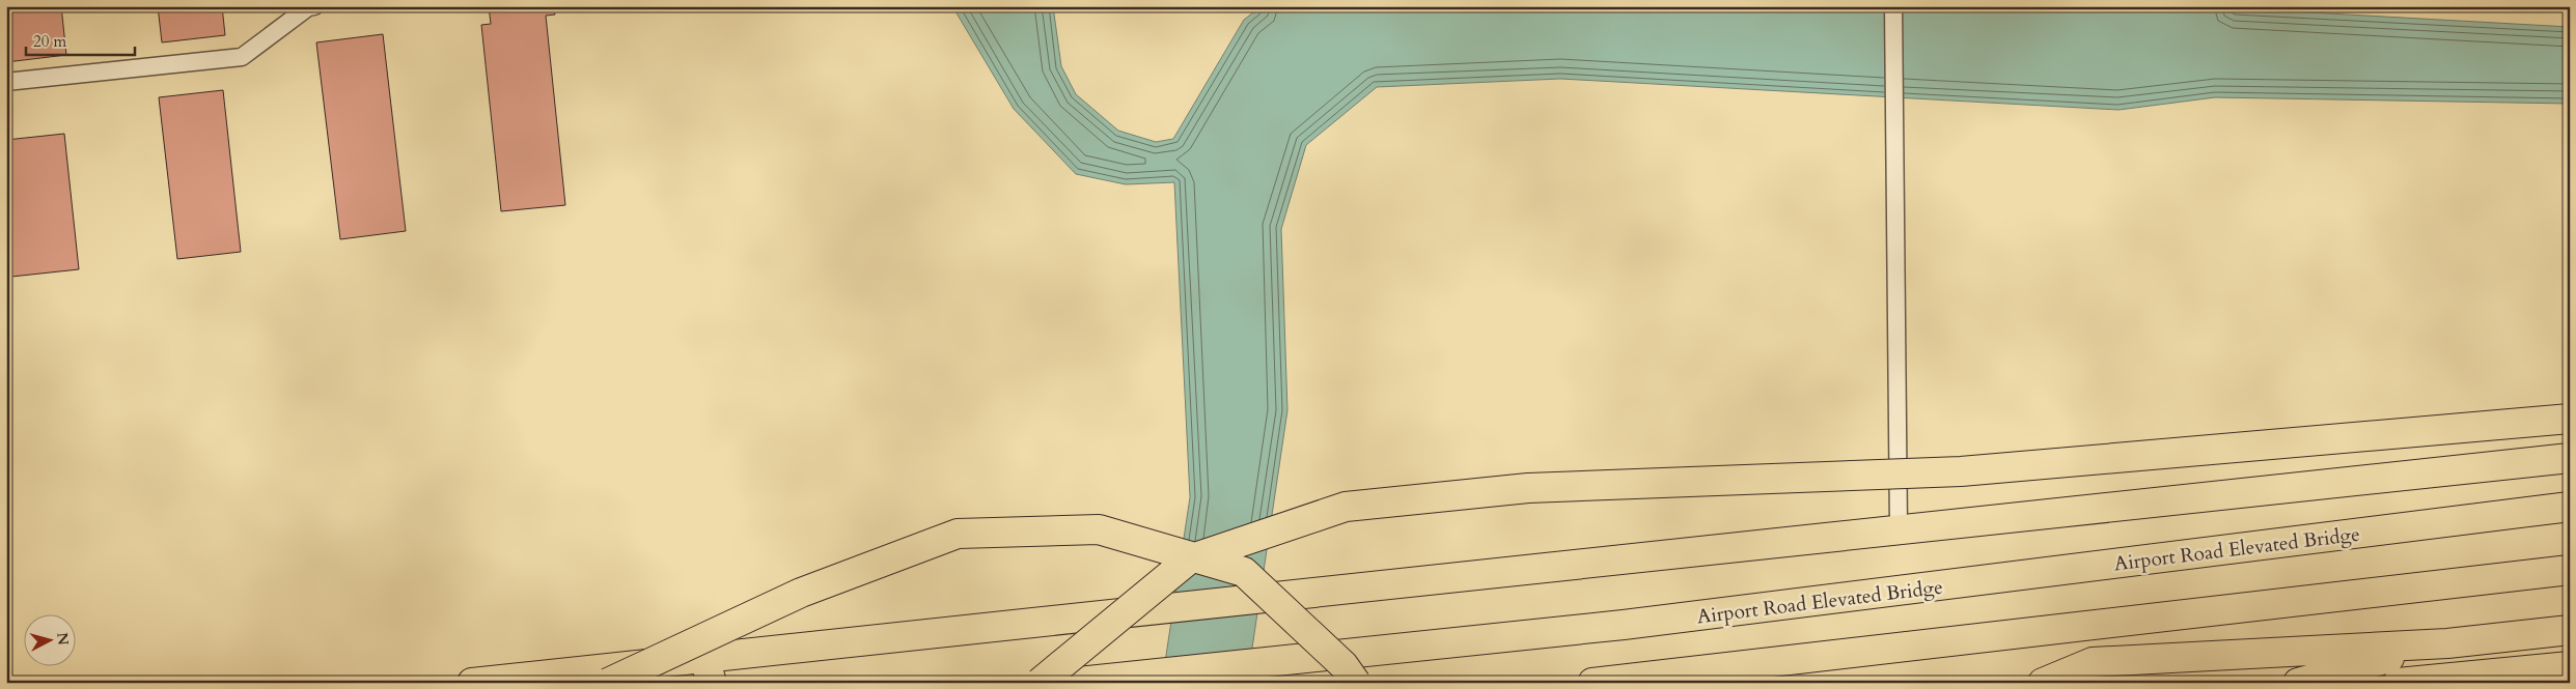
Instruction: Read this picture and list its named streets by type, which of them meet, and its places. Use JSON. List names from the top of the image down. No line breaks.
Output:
{"streets":{"main road":["Airport Road Elevated Bridge"]},"scale_bar":"20 m","north":"right"}
